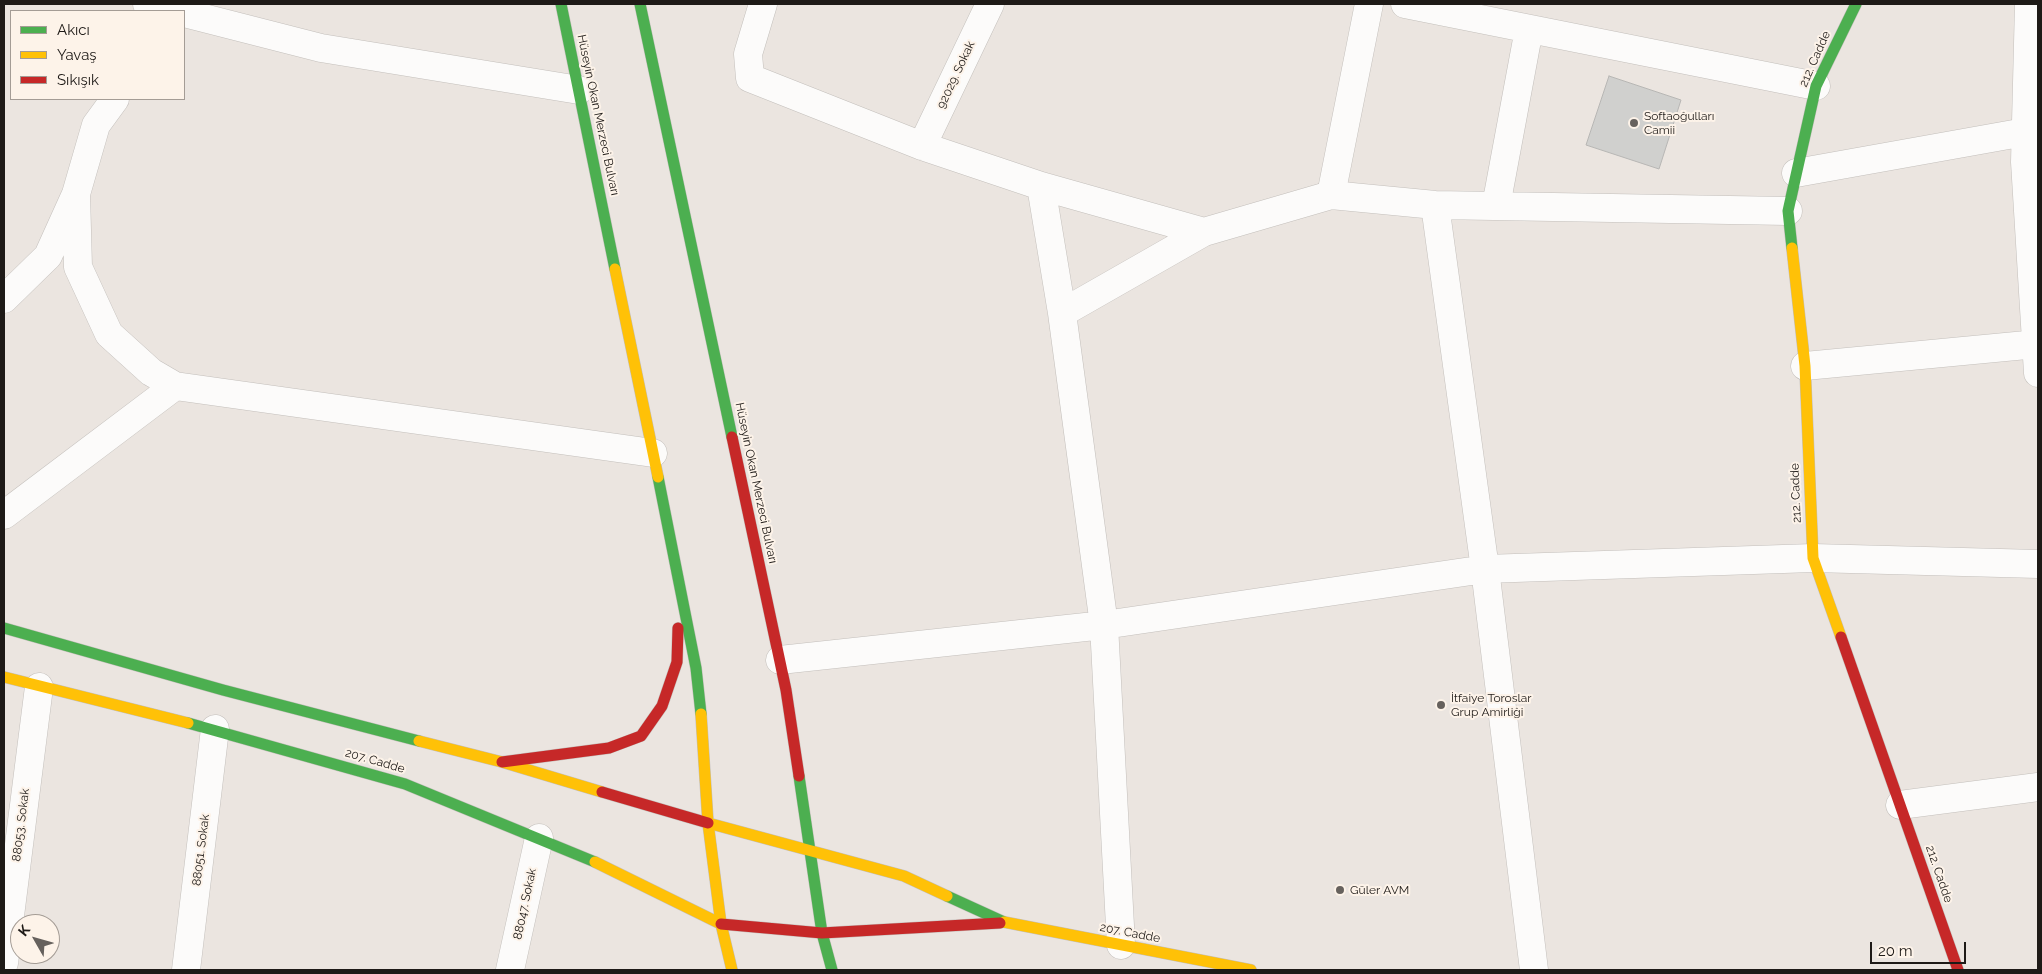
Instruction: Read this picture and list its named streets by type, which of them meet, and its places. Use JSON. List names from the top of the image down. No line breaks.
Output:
{"streets":{"main road":["212. Cadde","Hüseyin Okan Merzeci Bulvarı","207. Cadde"],"street":["92029. Sokak","88053. Sokak","88051. Sokak","88047. Sokak"]},"crossings":[["Hüseyin Okan Merzeci Bulvarı","207. Cadde"],["207. Cadde","88053. Sokak"],["207. Cadde","88051. Sokak"],["207. Cadde","88047. Sokak"]],"places":["Softaoğulları Camii","İtfaiye Toroslar Grup Amirliği","Güler AVM"],"legend":["Akıcı","Yavaş","Sıkışık"],"scale_bar":"20 m","north":"top left"}
